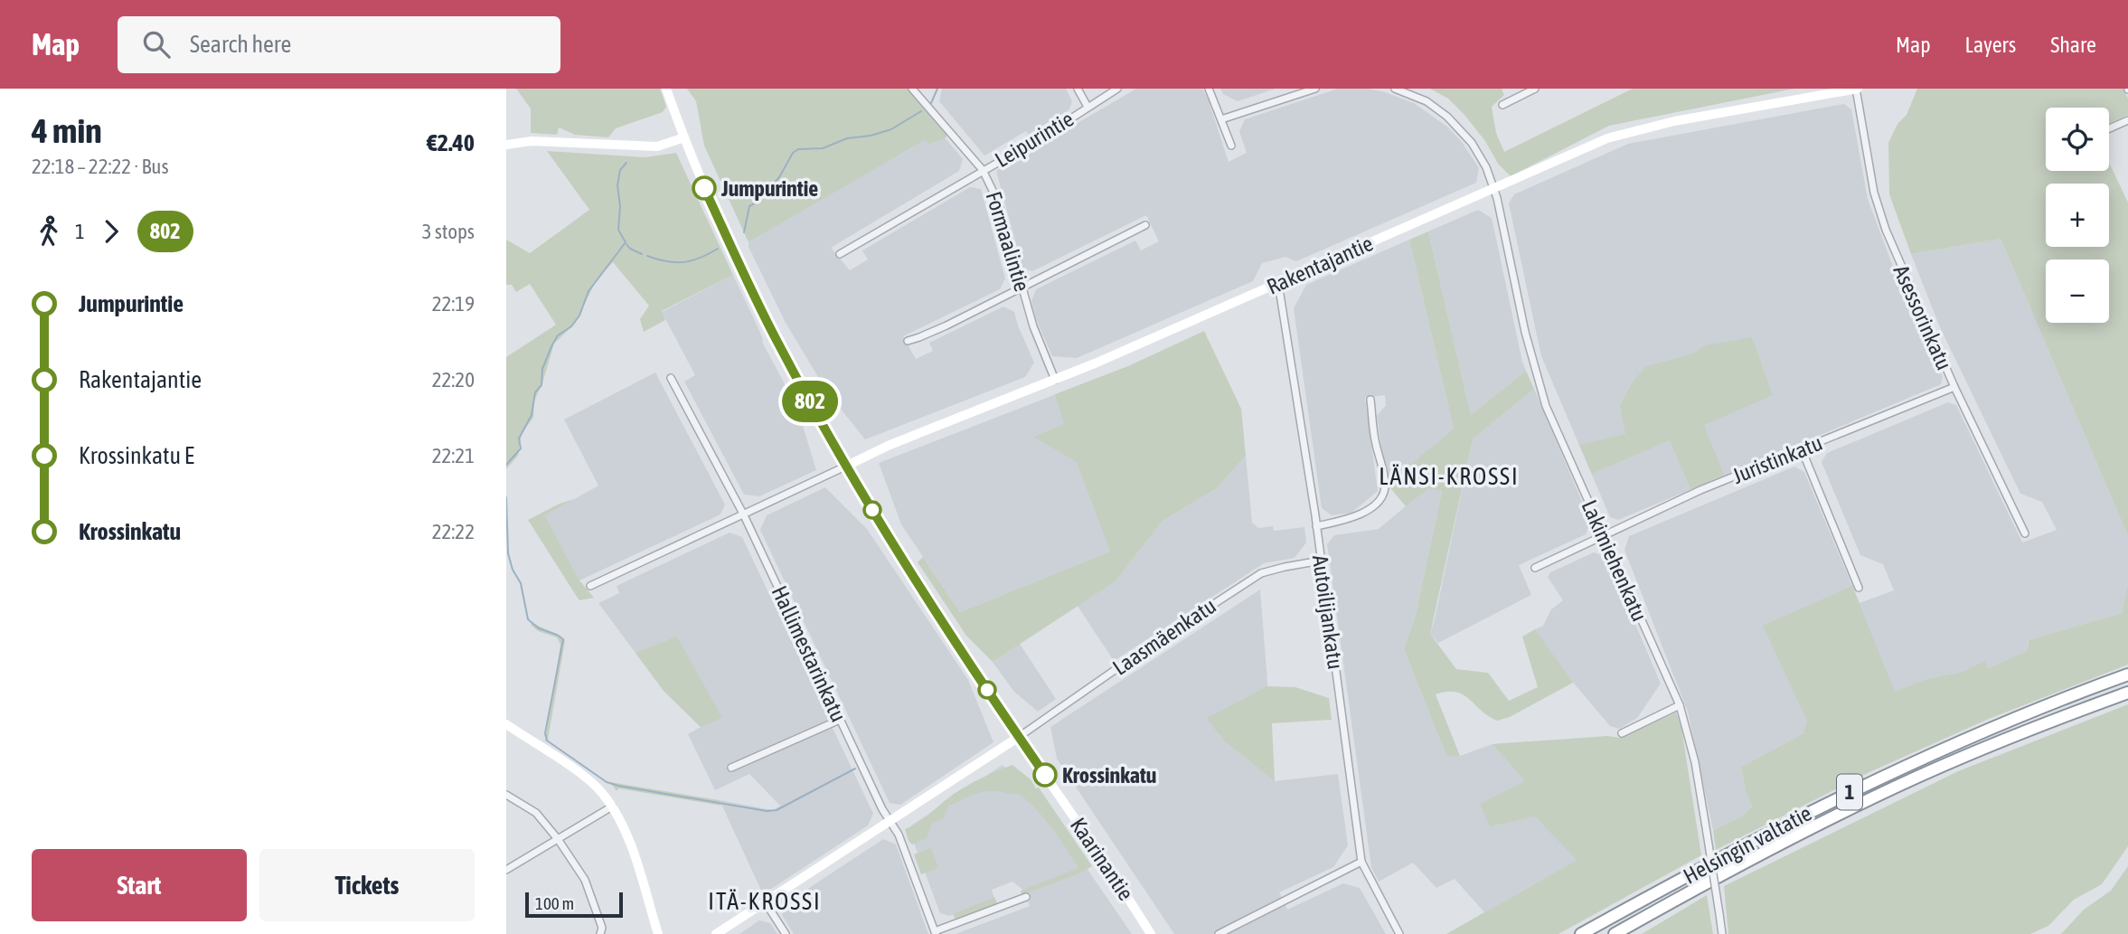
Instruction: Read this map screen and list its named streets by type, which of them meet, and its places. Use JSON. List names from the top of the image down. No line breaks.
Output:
{"streets":{"highway":["1","Helsingin valtatie"],"street":["Leipurintie","Formaalintie","Rakentajantie","Asessorinkatu","Juristinkatu","Lakimiehenkatu","Autoilijankatu","Laasmäenkatu","Hallimestarinkatu","Kaarinantie"]},"crossings":[["Leipurintie","Formaalintie"],["Formaalintie","Rakentajantie"],["Rakentajantie","Asessorinkatu"],["Rakentajantie","Lakimiehenkatu"],["Rakentajantie","Autoilijankatu"],["Rakentajantie","Hallimestarinkatu"],["Rakentajantie","Kaarinantie"],["Asessorinkatu","Juristinkatu"],["Juristinkatu","Lakimiehenkatu"],["Autoilijankatu","Laasmäenkatu"],["Laasmäenkatu","Kaarinantie"]],"districts":["LÄNSI-KROSSI","ITÄ-KROSSI"],"places":["Jumpurintie","Krossinkatu"],"lines":["bus line 802"],"scale_bar":"100 m","page":{"header":"Map","search":"Search here","nav":["Map","Layers","Share"],"heading":["4 min","22:18 – 22:22 · Bus","€2.40"],"on_map":"802","map_buttons":["+","−"],"legs":["1","802","3 stops"],"list":[{"name":"Jumpurintie","value":"22:19"},{"name":"Rakentajantie","value":"22:20"},{"name":"Krossinkatu E","value":"22:21"},{"name":"Krossinkatu","value":"22:22"}],"buttons":["Start","Tickets"],"scale":"100 m"}}
